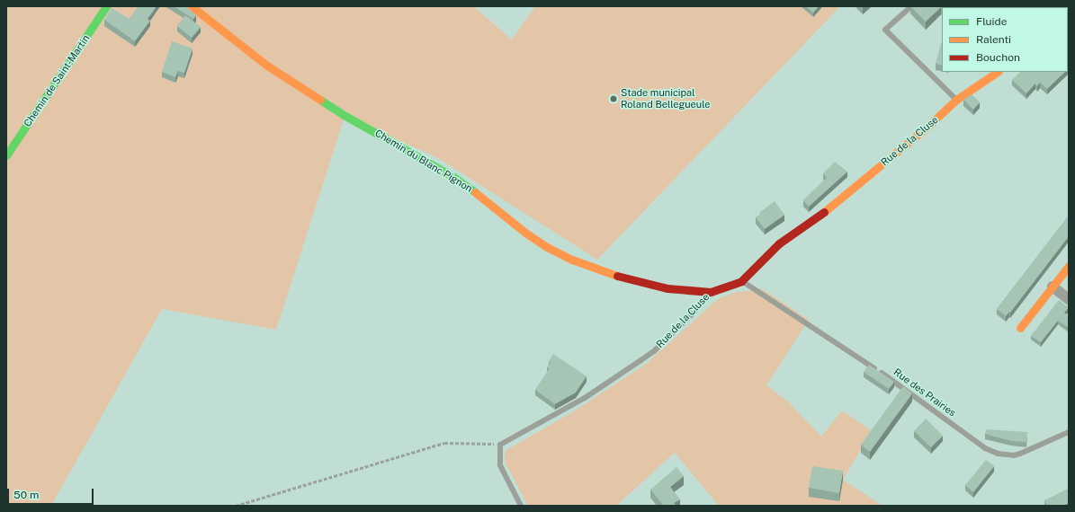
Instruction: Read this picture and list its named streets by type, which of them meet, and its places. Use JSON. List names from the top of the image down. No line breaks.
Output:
{"streets":{"street":["Chemin de Saint-Martin","Rue de la Cluse","Chemin du Blanc Pignon"],"lane":["Rue des Prairies"]},"crossings":[["Rue de la Cluse","Chemin du Blanc Pignon"],["Rue de la Cluse","Rue des Prairies"]],"places":["Stade municipal Roland Bellegueule"],"legend":["Fluide","Ralenti","Bouchon"],"scale_bar":"50 m"}
